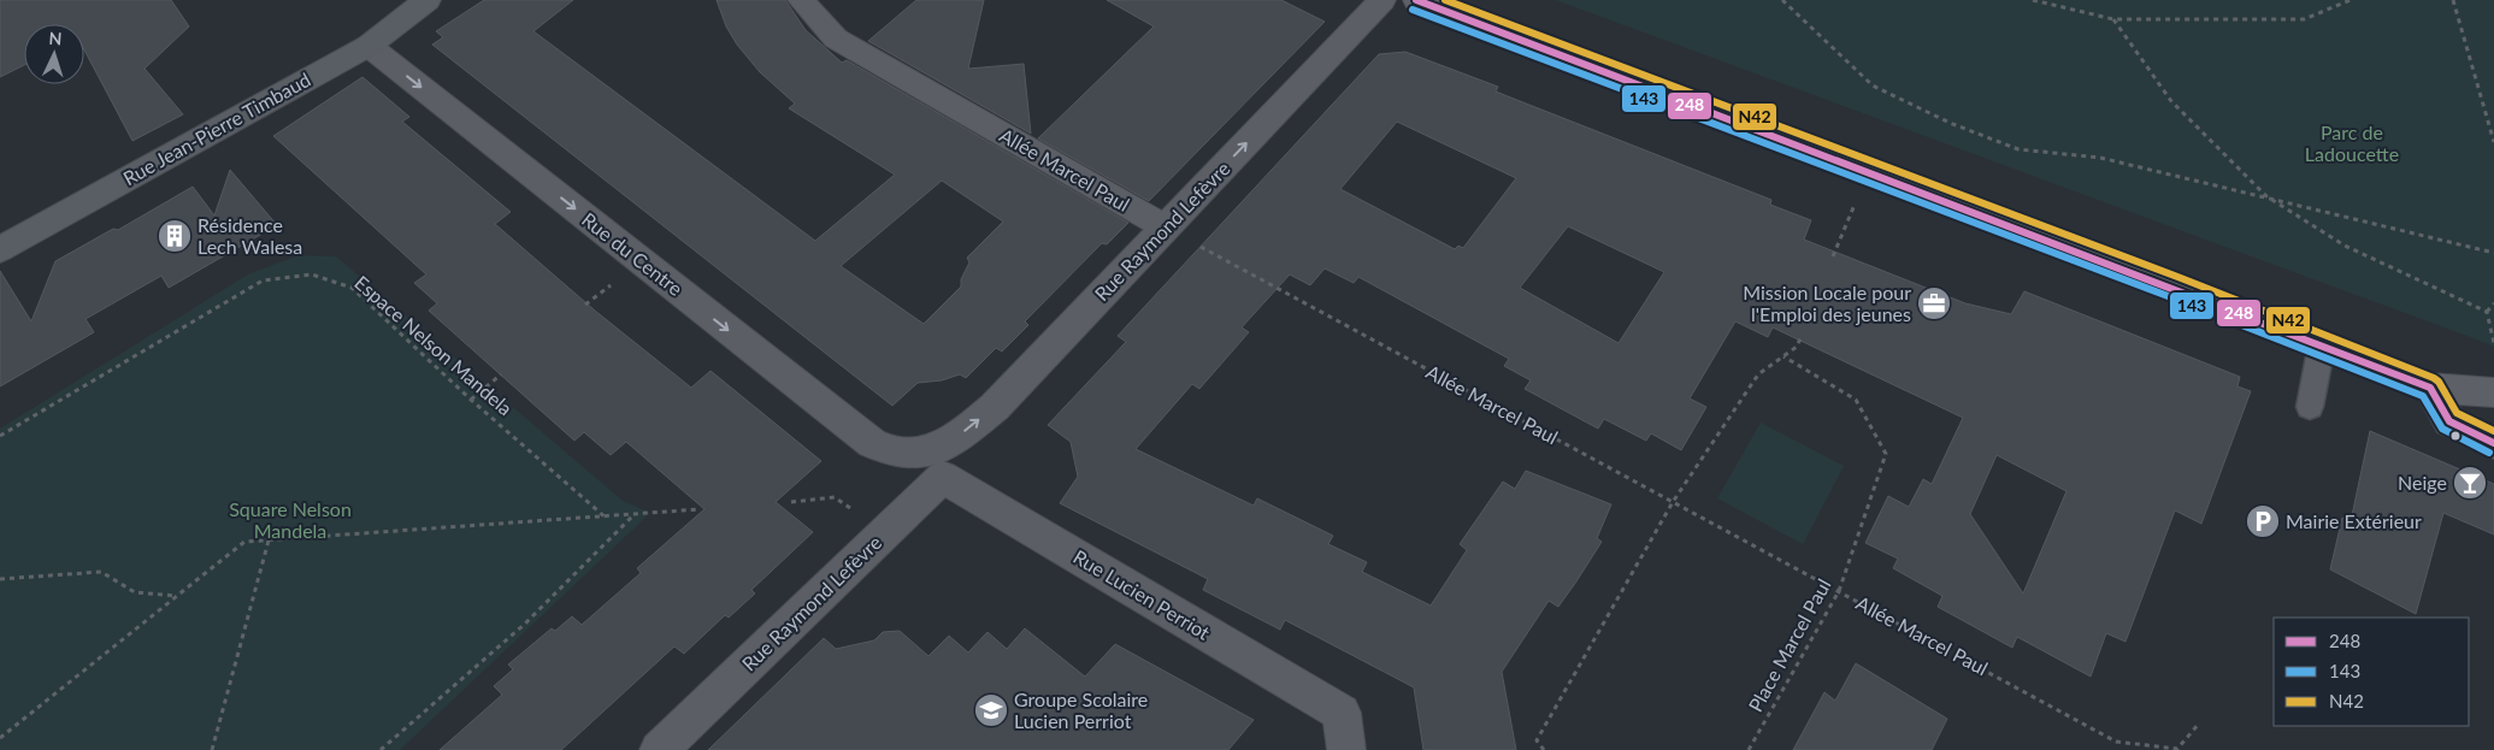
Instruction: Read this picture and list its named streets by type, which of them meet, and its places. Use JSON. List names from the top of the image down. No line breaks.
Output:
{"streets":{"main road":["Rue Jean-Pierre Timbaud"],"street":["Allée Marcel Paul","Rue Raymond Lefèvre","Rue du Centre","Rue Lucien Perriot"],"path":["Espace Nelson Mandela","Place Marcel Paul"]},"crossings":[["Rue Jean-Pierre Timbaud","Rue du Centre"],["Allée Marcel Paul","Rue Raymond Lefèvre"],["Allée Marcel Paul","Place Marcel Paul"],["Rue Raymond Lefèvre","Rue du Centre"],["Rue Raymond Lefèvre","Rue Lucien Perriot"]],"one_way":["Rue Raymond Lefèvre","Rue du Centre"],"parks":["Parc de Ladoucette","Square Nelson Mandela"],"places":{"building":["Résidence Lech Walesa"],"office":["Mission Locale pour l'Emploi des jeunes"],"bar":["Neige"],"parking":["Mairie Extérieur"],"school or university":["Groupe Scolaire Lucien Perriot"]},"lines":["transit line 248","transit line N42","transit line 143"],"legend":["248","143","N42"],"north":"top"}
